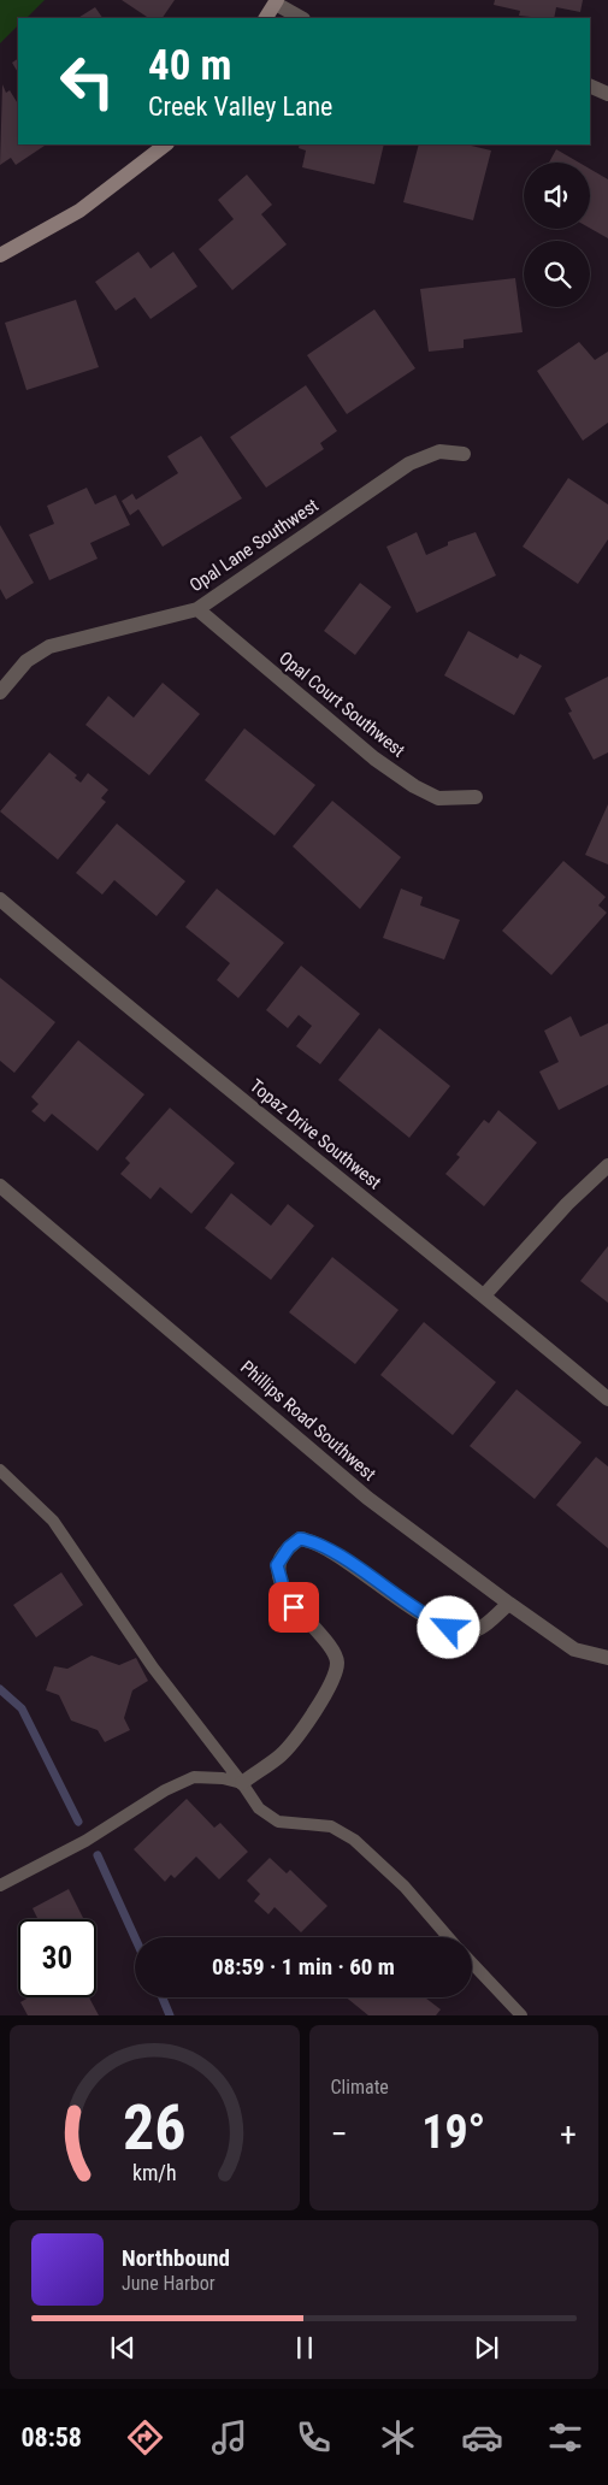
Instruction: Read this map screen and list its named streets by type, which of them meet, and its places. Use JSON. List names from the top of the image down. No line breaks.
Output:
{"streets":{"street":["Opal Lane Southwest","Opal Court Southwest","Topaz Drive Southwest","Phillips Road Southwest"]},"crossings":[["Opal Lane Southwest","Opal Court Southwest"]],"page":{"turn":["40 m","Creek Valley Lane"],"limit":"30","trip":"08:59 · 1 min · 60 m","tile":"Climate","heat":["−","19°","+"],"song":["Northbound","June Harbor"],"tabs":"08:58","gauge":["26","km/h"]}}
